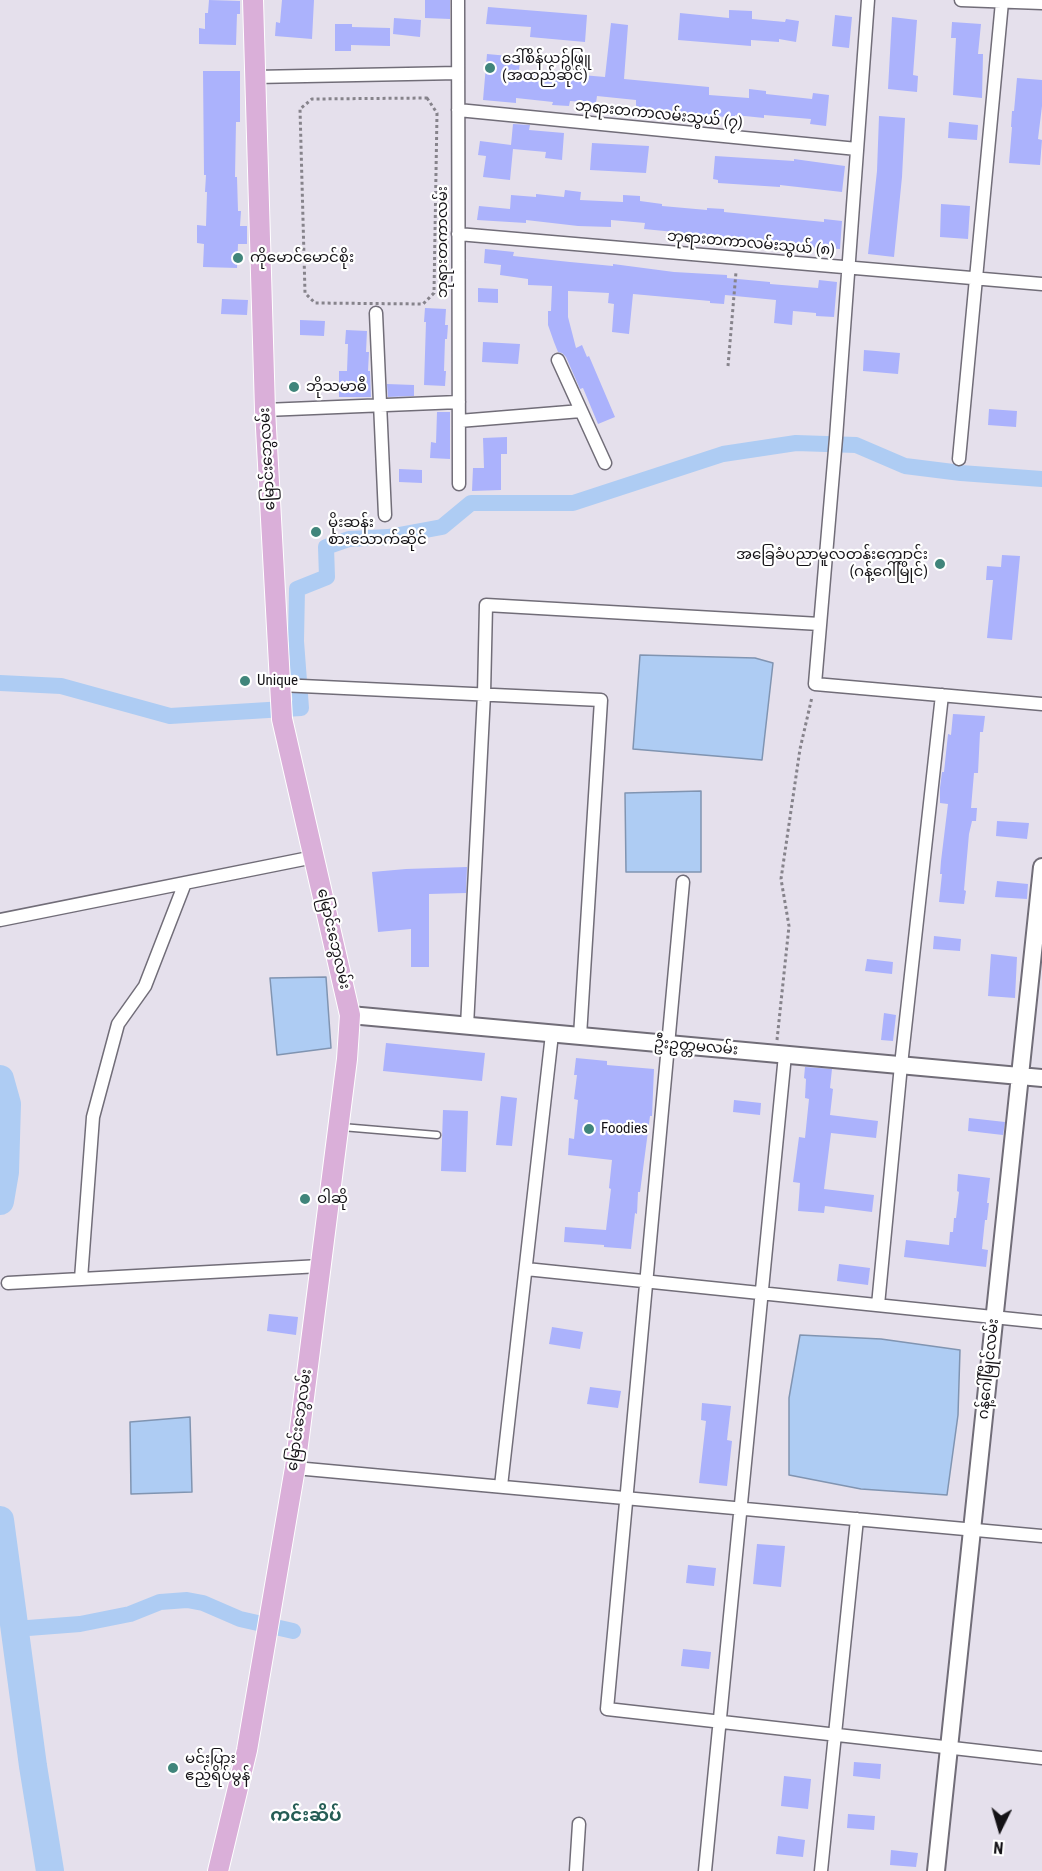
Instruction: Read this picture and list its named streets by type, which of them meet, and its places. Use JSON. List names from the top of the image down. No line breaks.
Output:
{"streets":{"main road":["မြောင်းဘွေလမ်း"],"street":["ဘုရားတကာလမ်းသွယ် (၇)","ဘုရားတကာလမ်း","ဘုရားတကာလမ်းသွယ် (၈)","ဦးဥတ္တမလမ်း","ဂန့်ဂေါ်မြိုင်လမ်း"]},"crossings":[["ဘုရားတကာလမ်းသွယ် (၇)","ဘုရားတကာလမ်း"],["ဘုရားတကာလမ်း","ဘုရားတကာလမ်းသွယ် (၈)"],["မြောင်းဘွေလမ်း","ဦးဥတ္တမလမ်း"],["ဦးဥတ္တမလမ်း","ဂန့်ဂေါ်မြိုင်လမ်း"]],"districts":["ကင်းဆိပ်"],"places":["ဒေါ်စိန်ယဉ်ဖြူ (အထည်ဆိုင်)","ကိုမောင်မောင်စိုး","ဘိုသမာဓီ","မိုးဆန်း စားသောက်ဆိုင်","အခြေခံပညာမူလတန်းကျောင်း (ဂန့်ဂေါ်မြိုင်)","Unique","Foodies","ဝါဆို","မင်းပြား ဧည့်ရိပ်မွန်"],"north":"bottom"}
